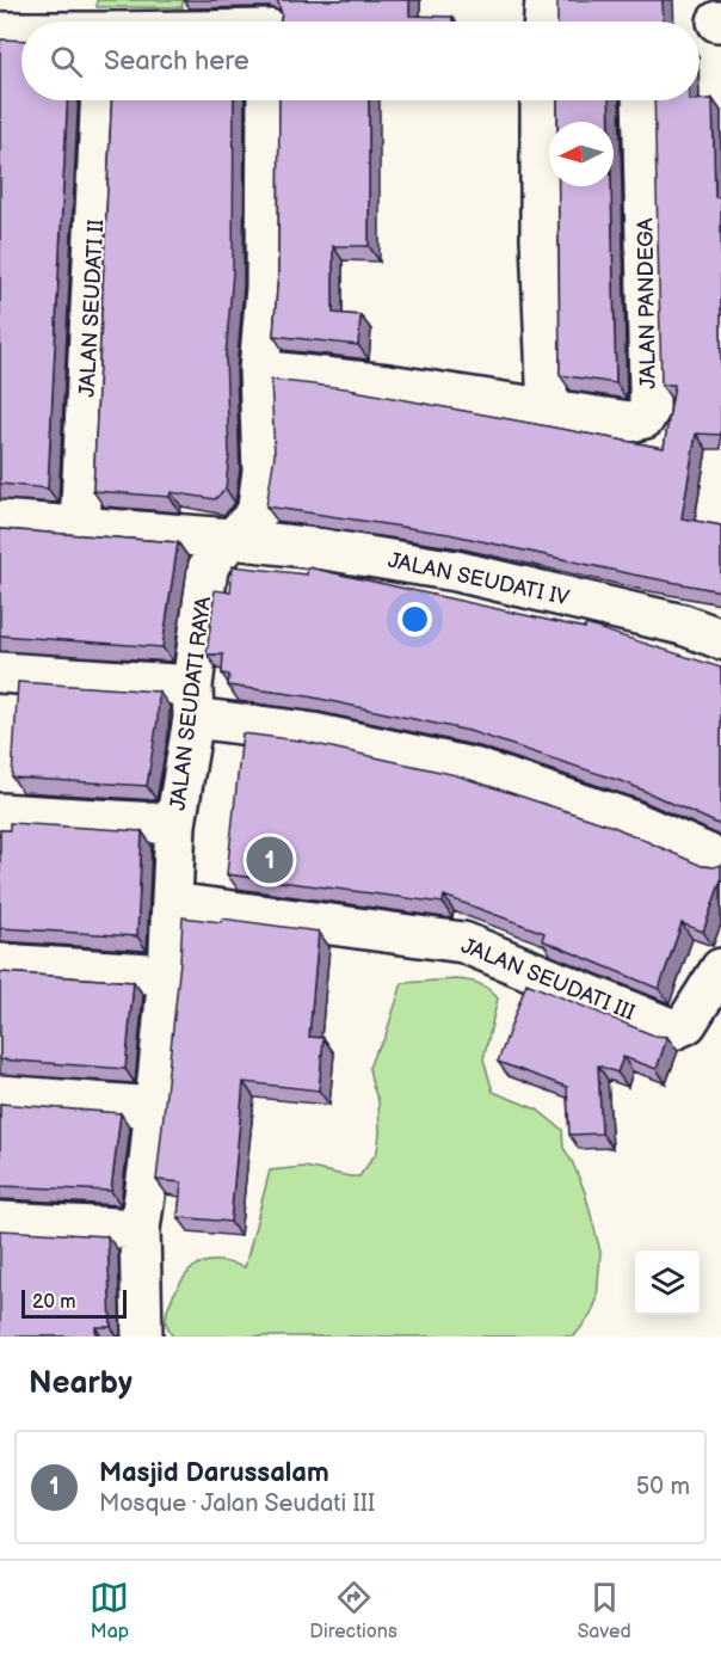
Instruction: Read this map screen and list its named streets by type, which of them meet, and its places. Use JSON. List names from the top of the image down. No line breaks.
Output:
{"streets":{"street":["JALAN PANDEGA","JALAN SEUDATI II","JALAN SEUDATI IV","JALAN SEUDATI RAYA","JALAN SEUDATI III"]},"crossings":[["JALAN PANDEGA","JALAN SEUDATI RAYA"],["JALAN SEUDATI IV","JALAN SEUDATI RAYA"],["JALAN SEUDATI RAYA","JALAN SEUDATI III"]],"scale_bar":"20 m","north":"left","page":{"search":"Search here","pins":"1","scale":"20 m","heading":"Nearby","list":[{"mark":"1","name":"Masjid Darussalam","note":"Mosque · Jalan Seudati III","value":"50 m"}],"nav":["Map","Directions","Saved"]}}
